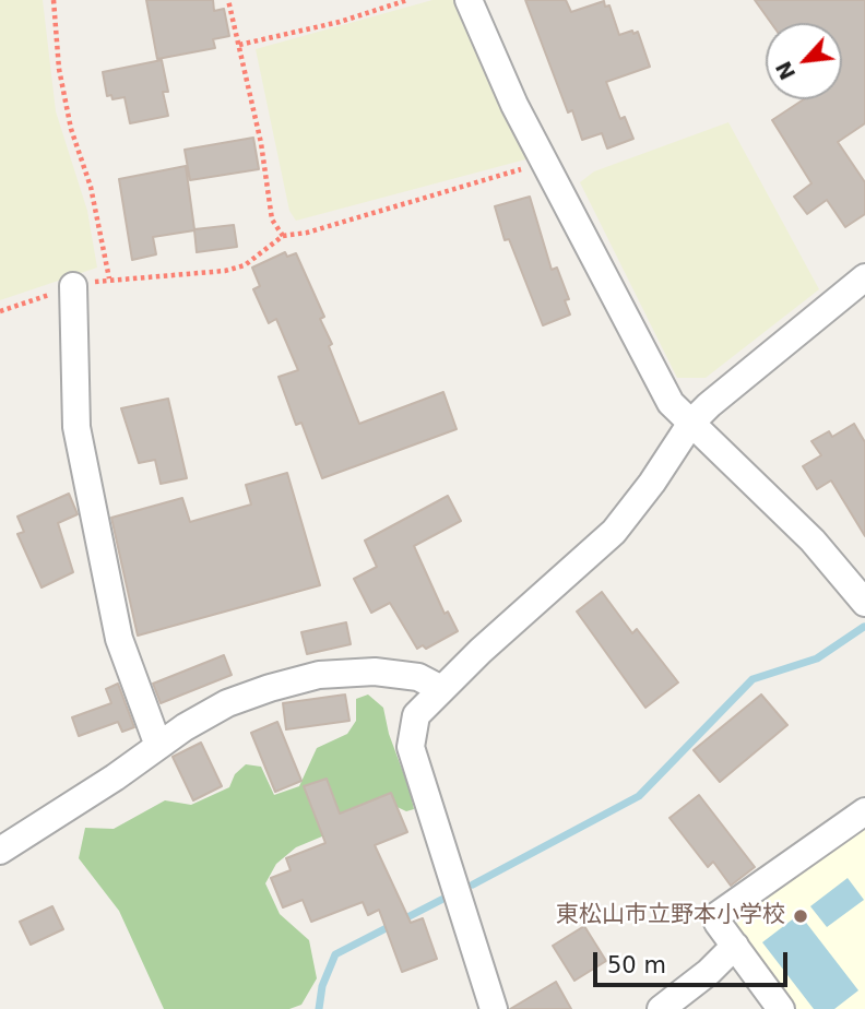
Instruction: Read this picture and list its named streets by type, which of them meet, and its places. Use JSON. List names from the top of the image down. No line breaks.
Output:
{"places":["東松山市立野本小学校"],"scale_bar":"50 m","north":"bottom left"}
